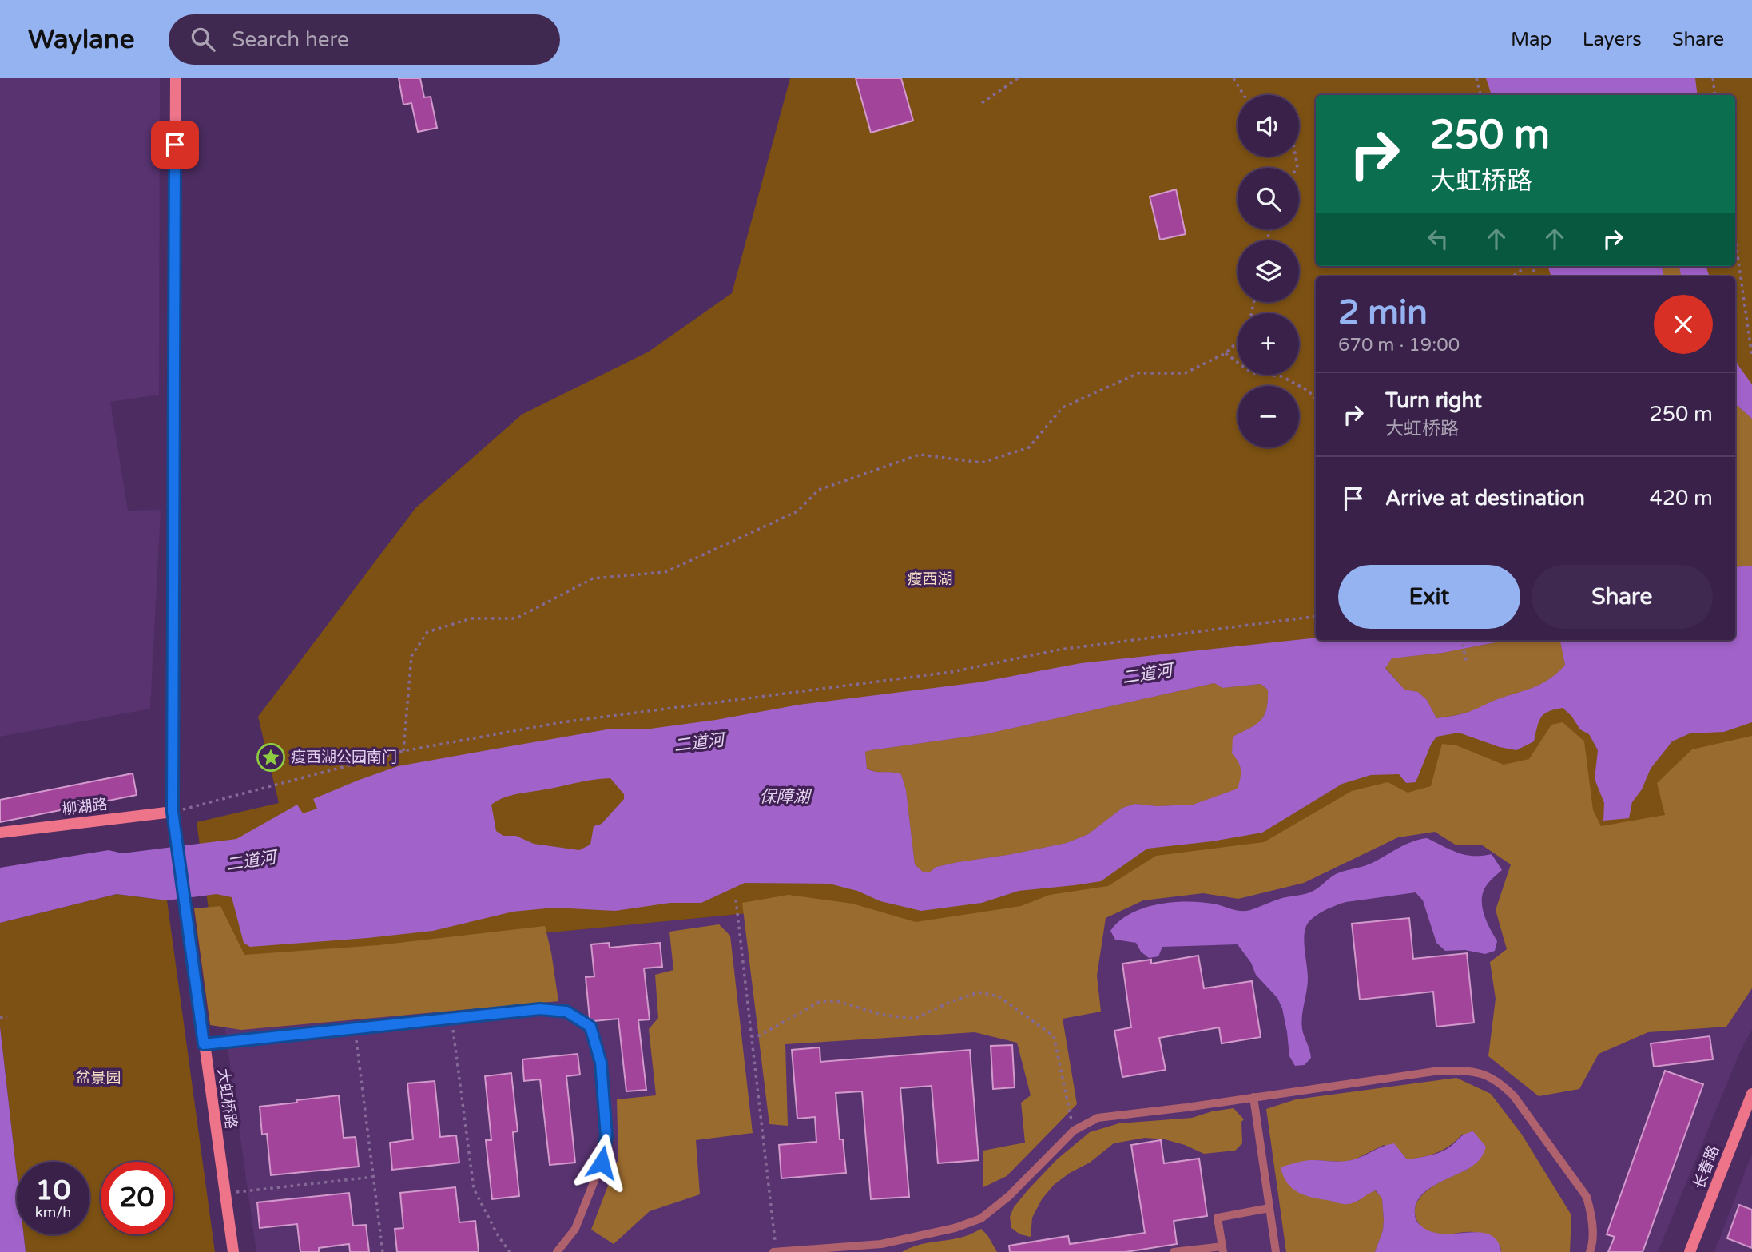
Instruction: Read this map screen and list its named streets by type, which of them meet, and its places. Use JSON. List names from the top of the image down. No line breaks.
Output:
{"streets":{"street":["柳湖路","大虹桥路","长春路"]},"crossings":[["柳湖路","大虹桥路"]],"water":["二道河","保障湖"],"parks":["瘦西湖","盆景园"],"places":{"place":["瘦西湖公园南门"]},"page":{"header":"Waylane","search":"Search here","nav":["Map","Layers","Share"],"map_buttons":["+","−"],"turn":["250 m","大虹桥路"],"heading":["2 min","670 m · 19:00"],"list":[{"name":"Turn right","note":"大虹桥路","value":"250 m"},{"name":"Arrive at destination","value":"420 m"}],"buttons":["Exit","Share"],"speed":"10 km/h","limit":"20"}}
